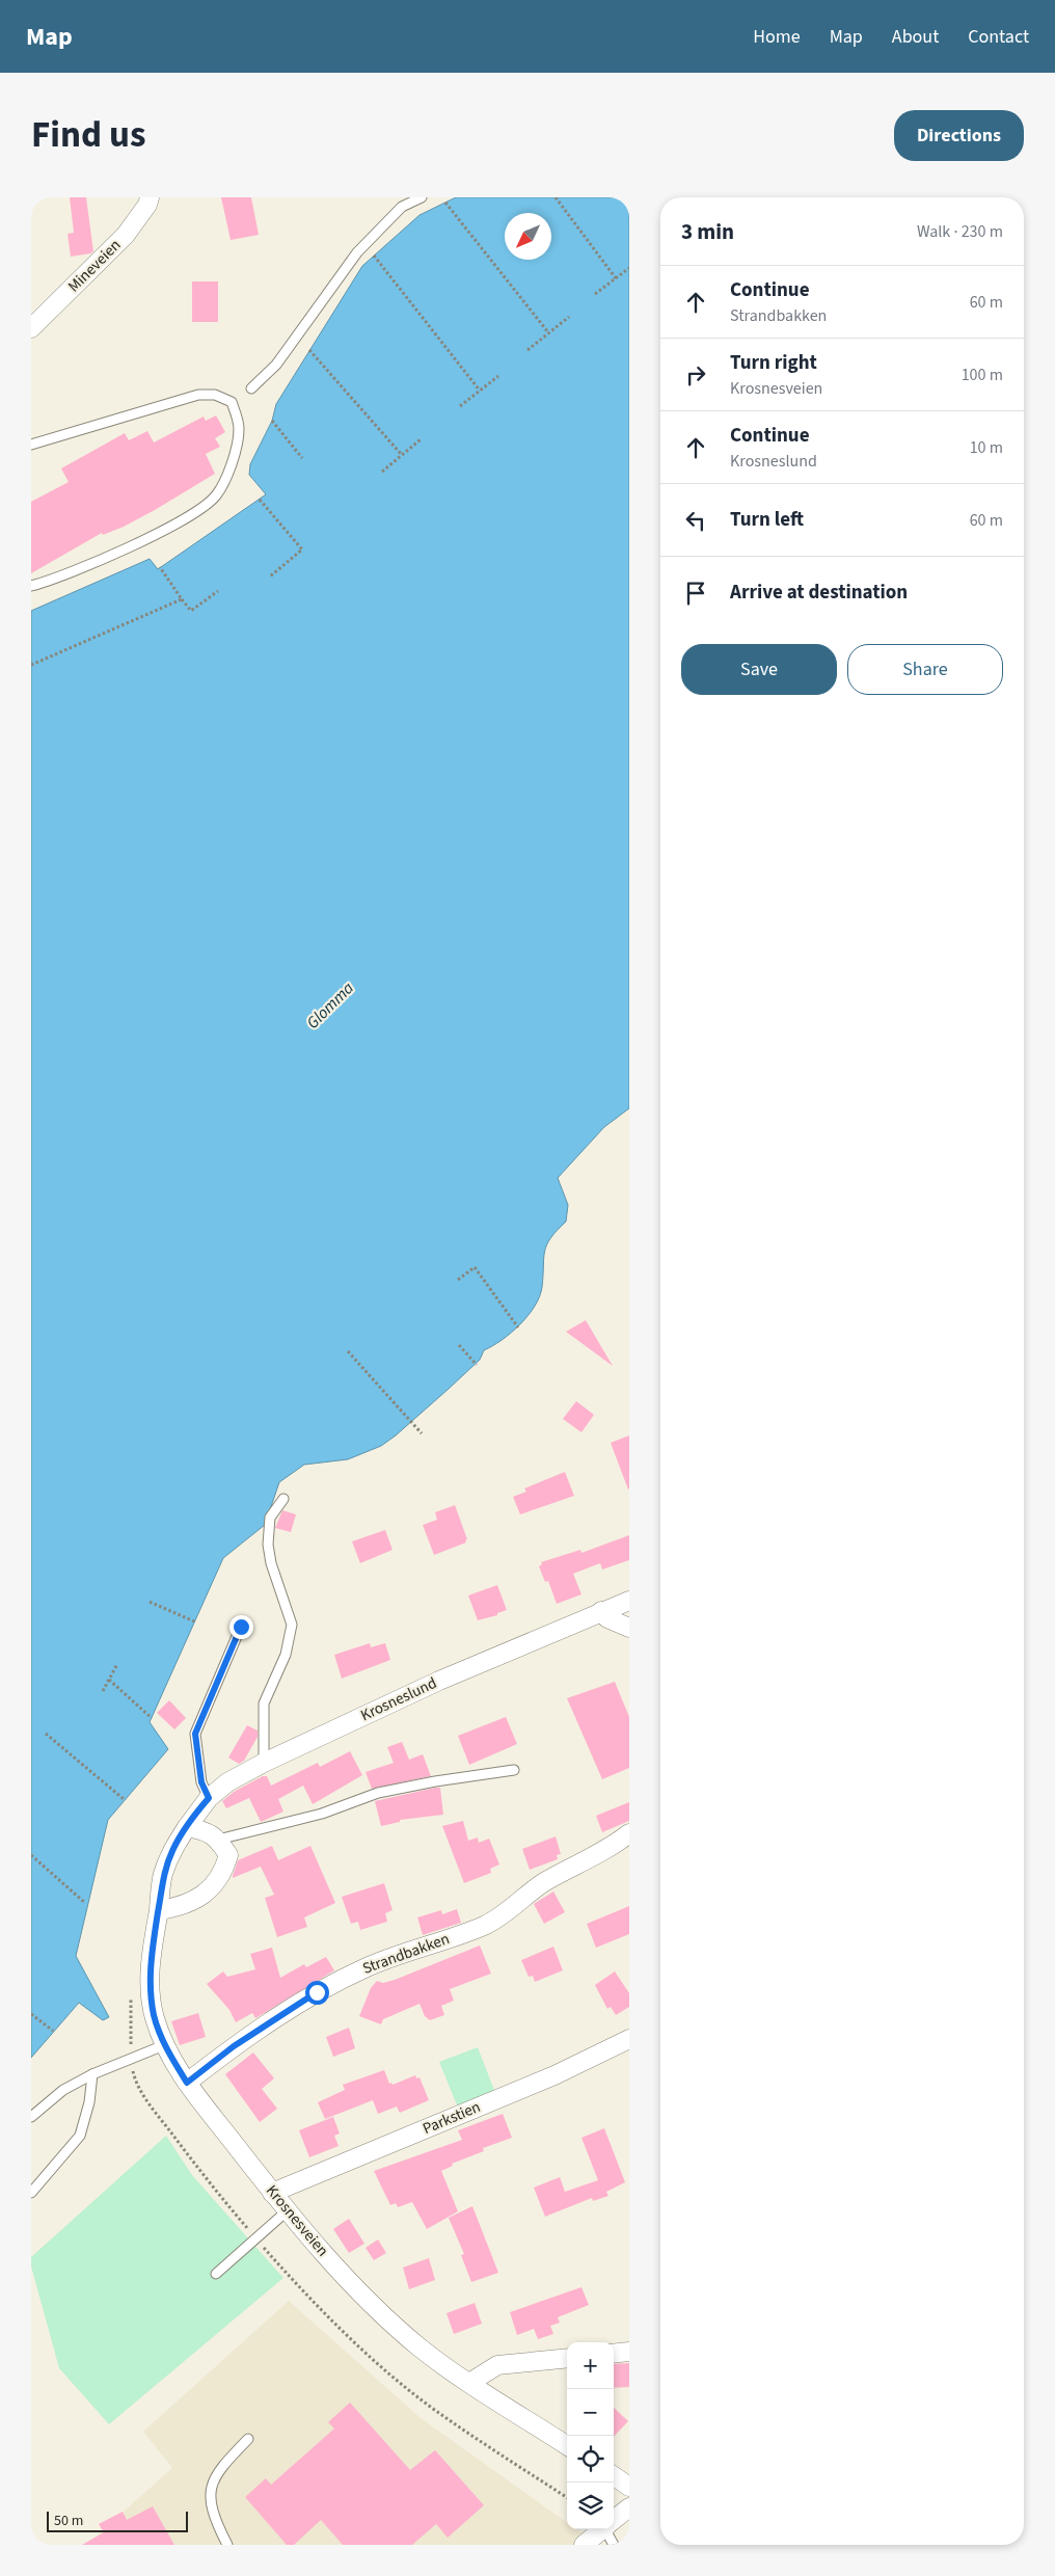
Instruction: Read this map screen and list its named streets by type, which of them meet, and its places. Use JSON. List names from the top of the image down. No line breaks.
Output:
{"streets":{"street":["Mineveien","Krosneslund","Strandbakken","Parkstien","Krosnesveien"]},"crossings":[["Krosneslund","Krosnesveien"],["Strandbakken","Krosnesveien"],["Parkstien","Krosnesveien"]],"water":["Glomma"],"scale_bar":"50 m","north":"bottom left","page":{"header":"Map","nav":["Home","Map","About","Contact"],"title":"Find us","buttons":["Directions",["Save","Share"]],"heading":["3 min","Walk · 230 m"],"list":[["Continue","Strandbakken","60 m"],["Turn right","Krosnesveien","100 m"],["Continue","Krosneslund","10 m"],["Turn left","60 m"],"Arrive at destination"],"map_buttons":["+","−"],"scale":"50 m"}}
